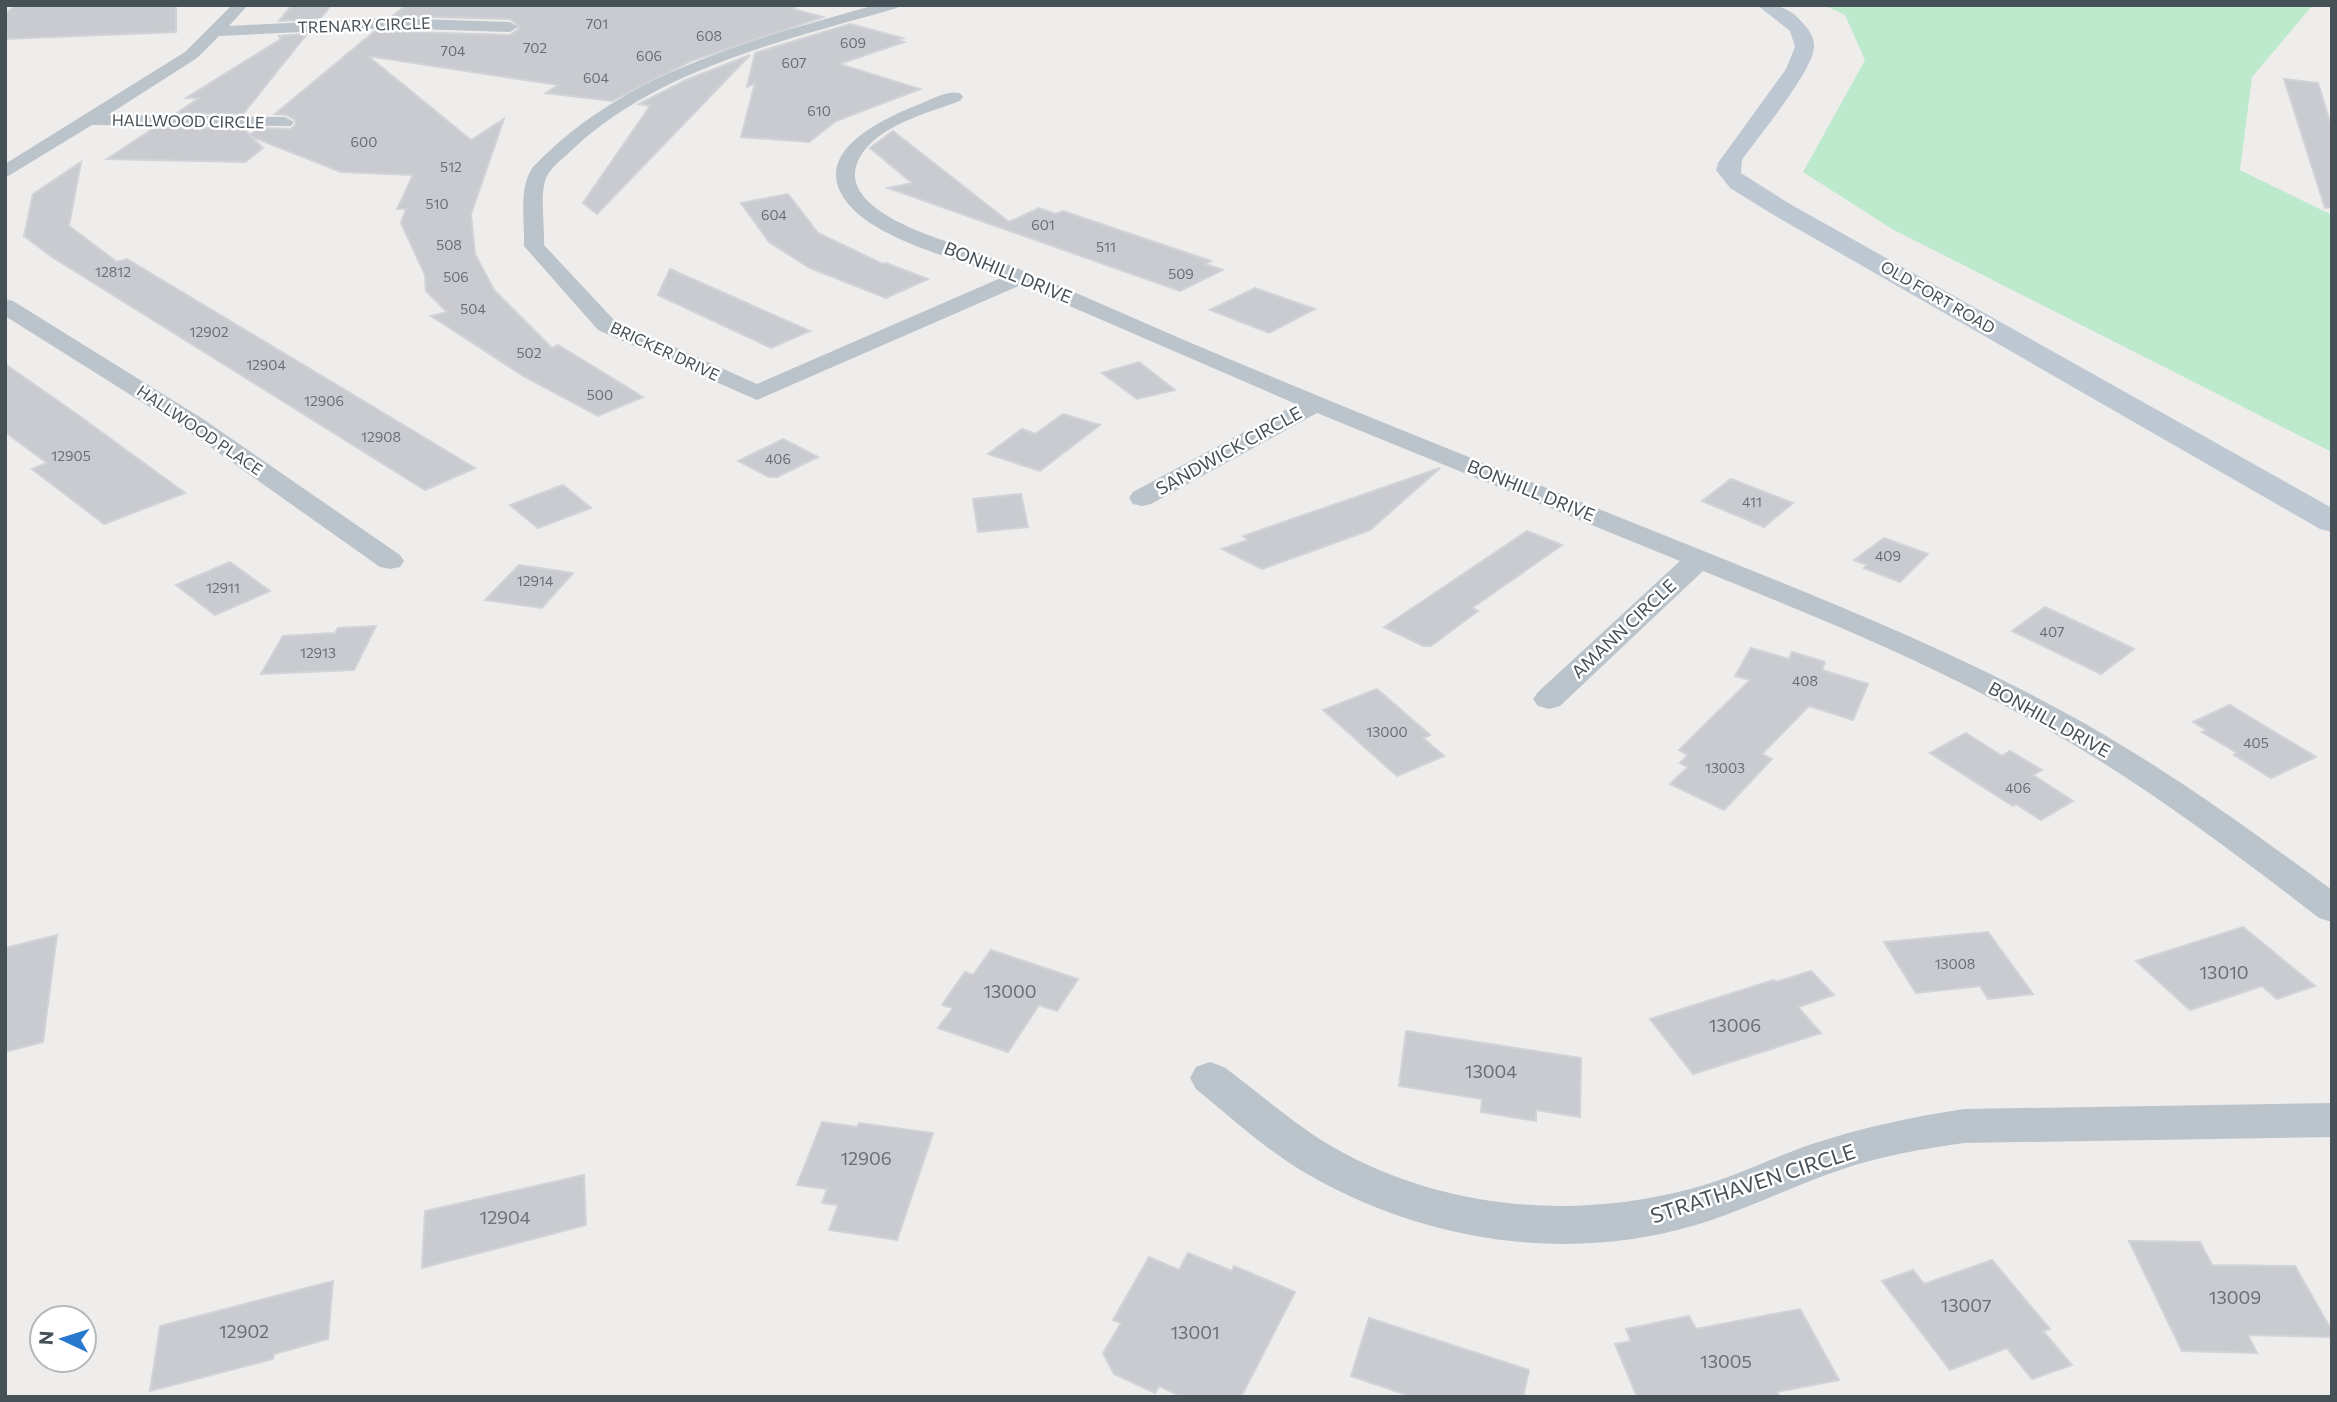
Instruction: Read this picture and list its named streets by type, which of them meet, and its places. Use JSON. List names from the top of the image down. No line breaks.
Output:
{"streets":{"main road":["OLD FORT ROAD"],"street":["TRENARY CIRCLE","HALLWOOD CIRCLE","BONHILL DRIVE","BRICKER DRIVE","HALLWOOD PLACE","SANDWICK CIRCLE","AMANN CIRCLE","STRATHAVEN CIRCLE"]},"crossings":[["BONHILL DRIVE","BRICKER DRIVE"],["BONHILL DRIVE","SANDWICK CIRCLE"],["BONHILL DRIVE","AMANN CIRCLE"]],"house_numbers":["701","608","609","702","704","606","607","604","610","600","512","510","604","601","508","511","12812","509","506","504","12902","502","12904","500","12906","12908","12905","406","411","409","12914","12911","407","12913","408","13000","405","13003","406","13008","13010","13000","13006","13004","12906","12904","13009","13007","12902","13001","13005"],"north":"left"}
